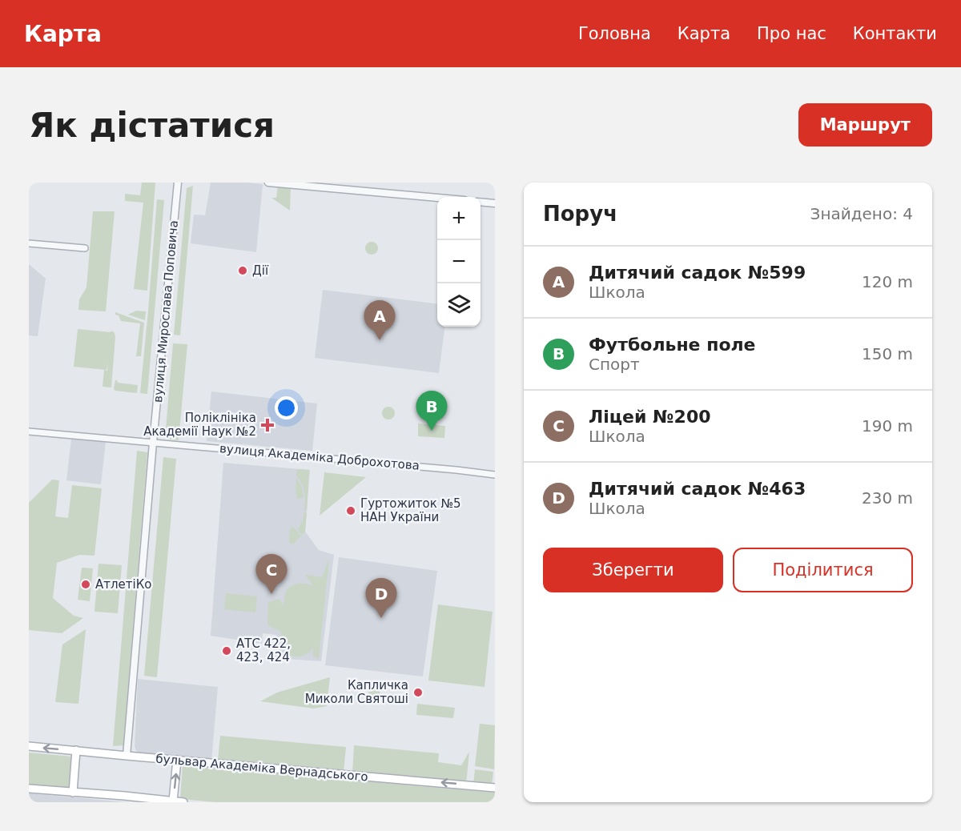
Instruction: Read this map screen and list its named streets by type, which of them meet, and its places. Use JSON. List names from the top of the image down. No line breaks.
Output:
{"streets":{"main road":["бульвар Академіка Вернадського"],"street":["вулиця Мирослава Поповича","вулиця Академіка Доброхотова"]},"crossings":[["вулиця Мирослава Поповича","вулиця Академіка Доброхотова"],["вулиця Мирослава Поповича","бульвар Академіка Вернадського"]],"one_way":["бульвар Академіка Вернадського"],"places":{"other":["Дії","Гуртожиток №5 НАН України","АтлетіКо","АТС 422, 423, 424","Капличка Миколи Святоші"],"health":["Поліклініка Академії Наук №2"]},"page":{"header":"Карта","nav":["Головна","Карта","Про нас","Контакти"],"buttons":["Маршрут",["Зберегти","Поділитися"]],"title":"Як дістатися","heading":["Поруч","Знайдено: 4"],"map_buttons":["+","−"],"list":[{"mark":"A","name":"Дитячий садок №599","note":"Школа","value":"120 m"},{"mark":"B","name":"Футбольне поле","note":"Спорт","value":"150 m"},{"mark":"C","name":"Ліцей №200","note":"Школа","value":"190 m"},{"mark":"D","name":"Дитячий садок №463","note":"Школа","value":"230 m"}],"pins":["A","B","C","D"]}}
